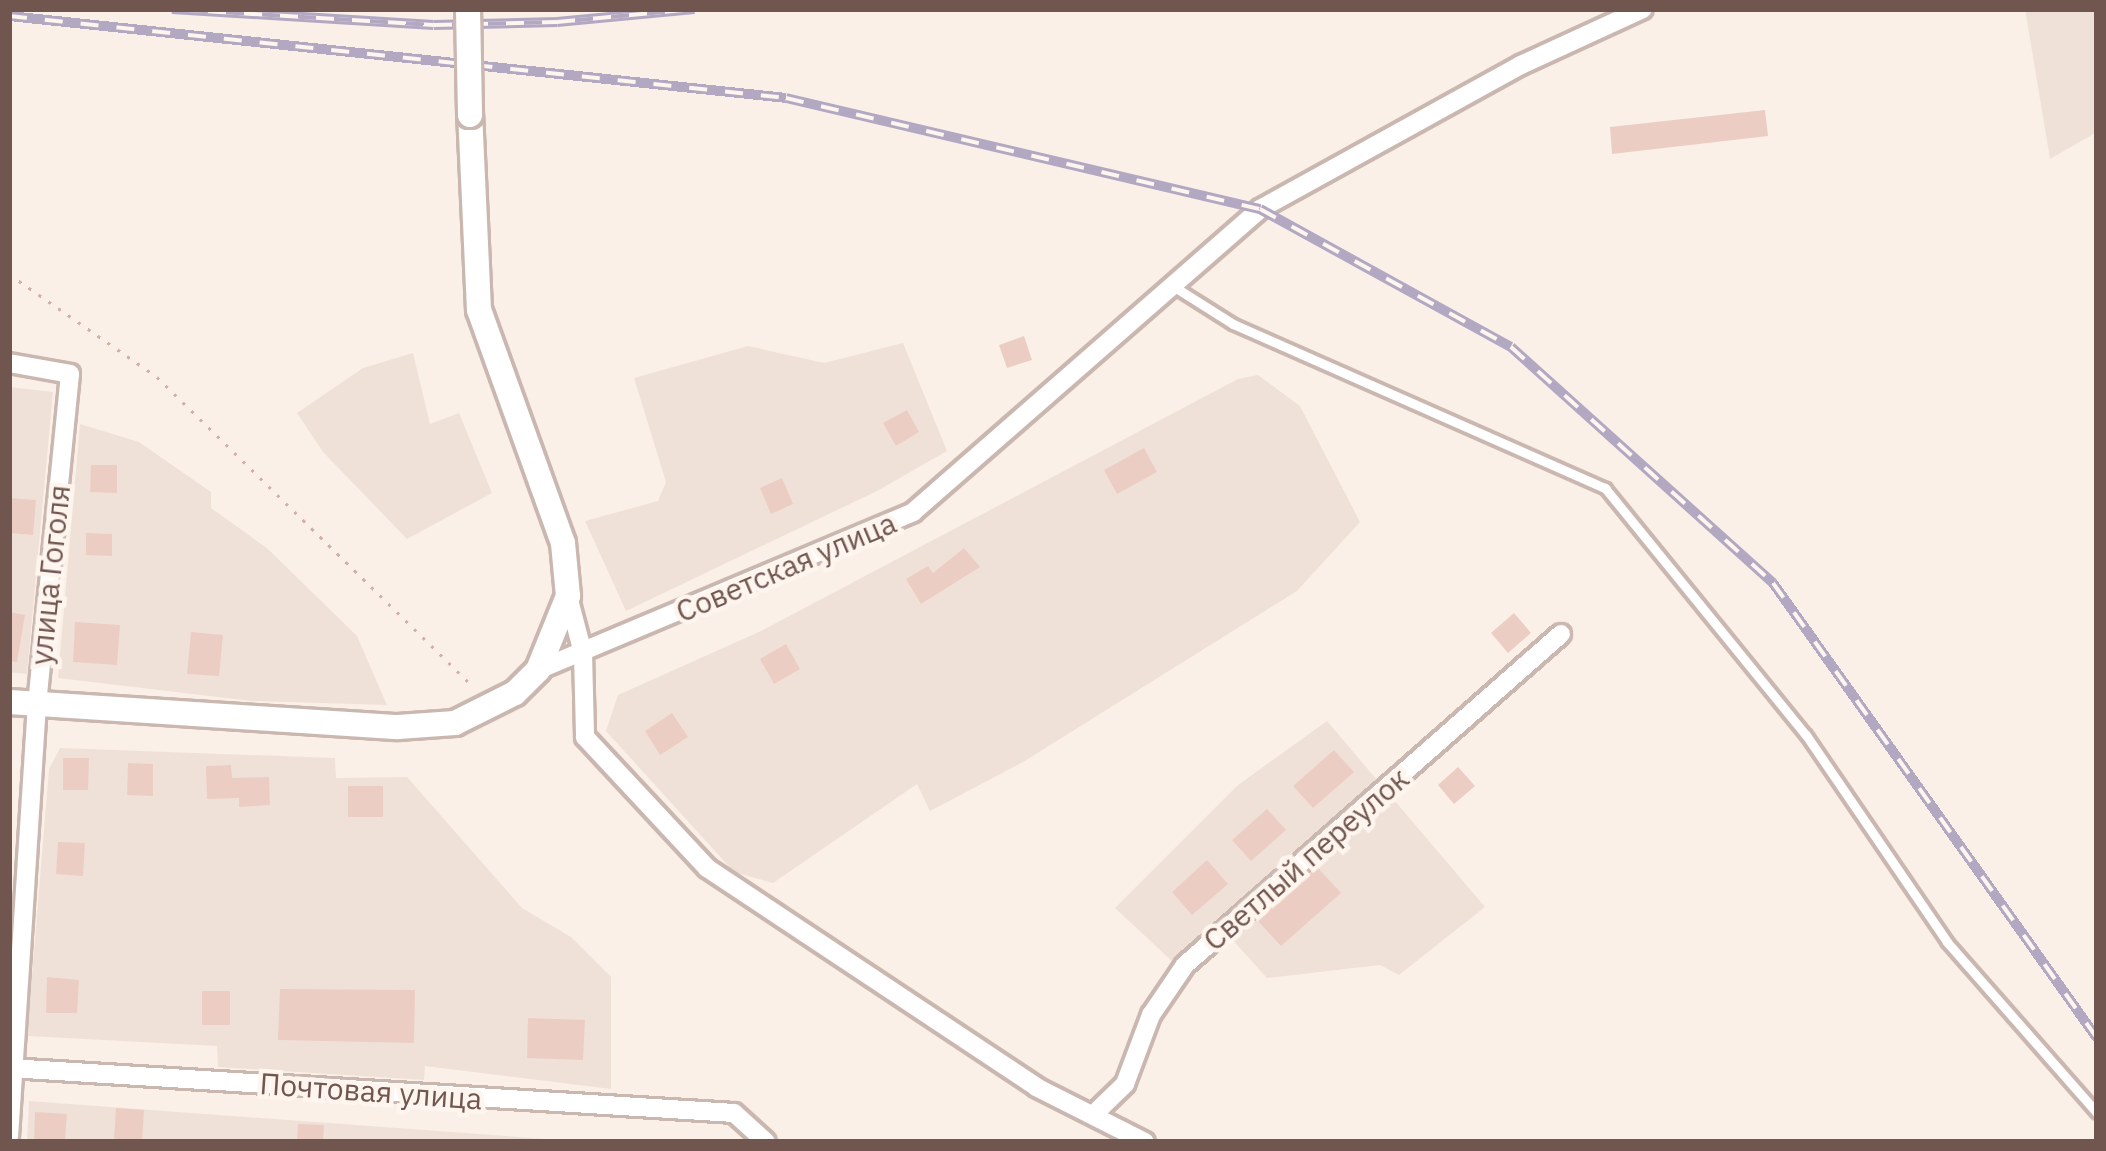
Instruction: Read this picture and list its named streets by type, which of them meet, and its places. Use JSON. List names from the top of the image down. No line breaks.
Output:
{"streets":{"street":["Советская улица","улица Гоголя","Светлый переулок","Почтовая улица"]},"crossings":[["Советская улица","улица Гоголя"],["улица Гоголя","Почтовая улица"]]}
